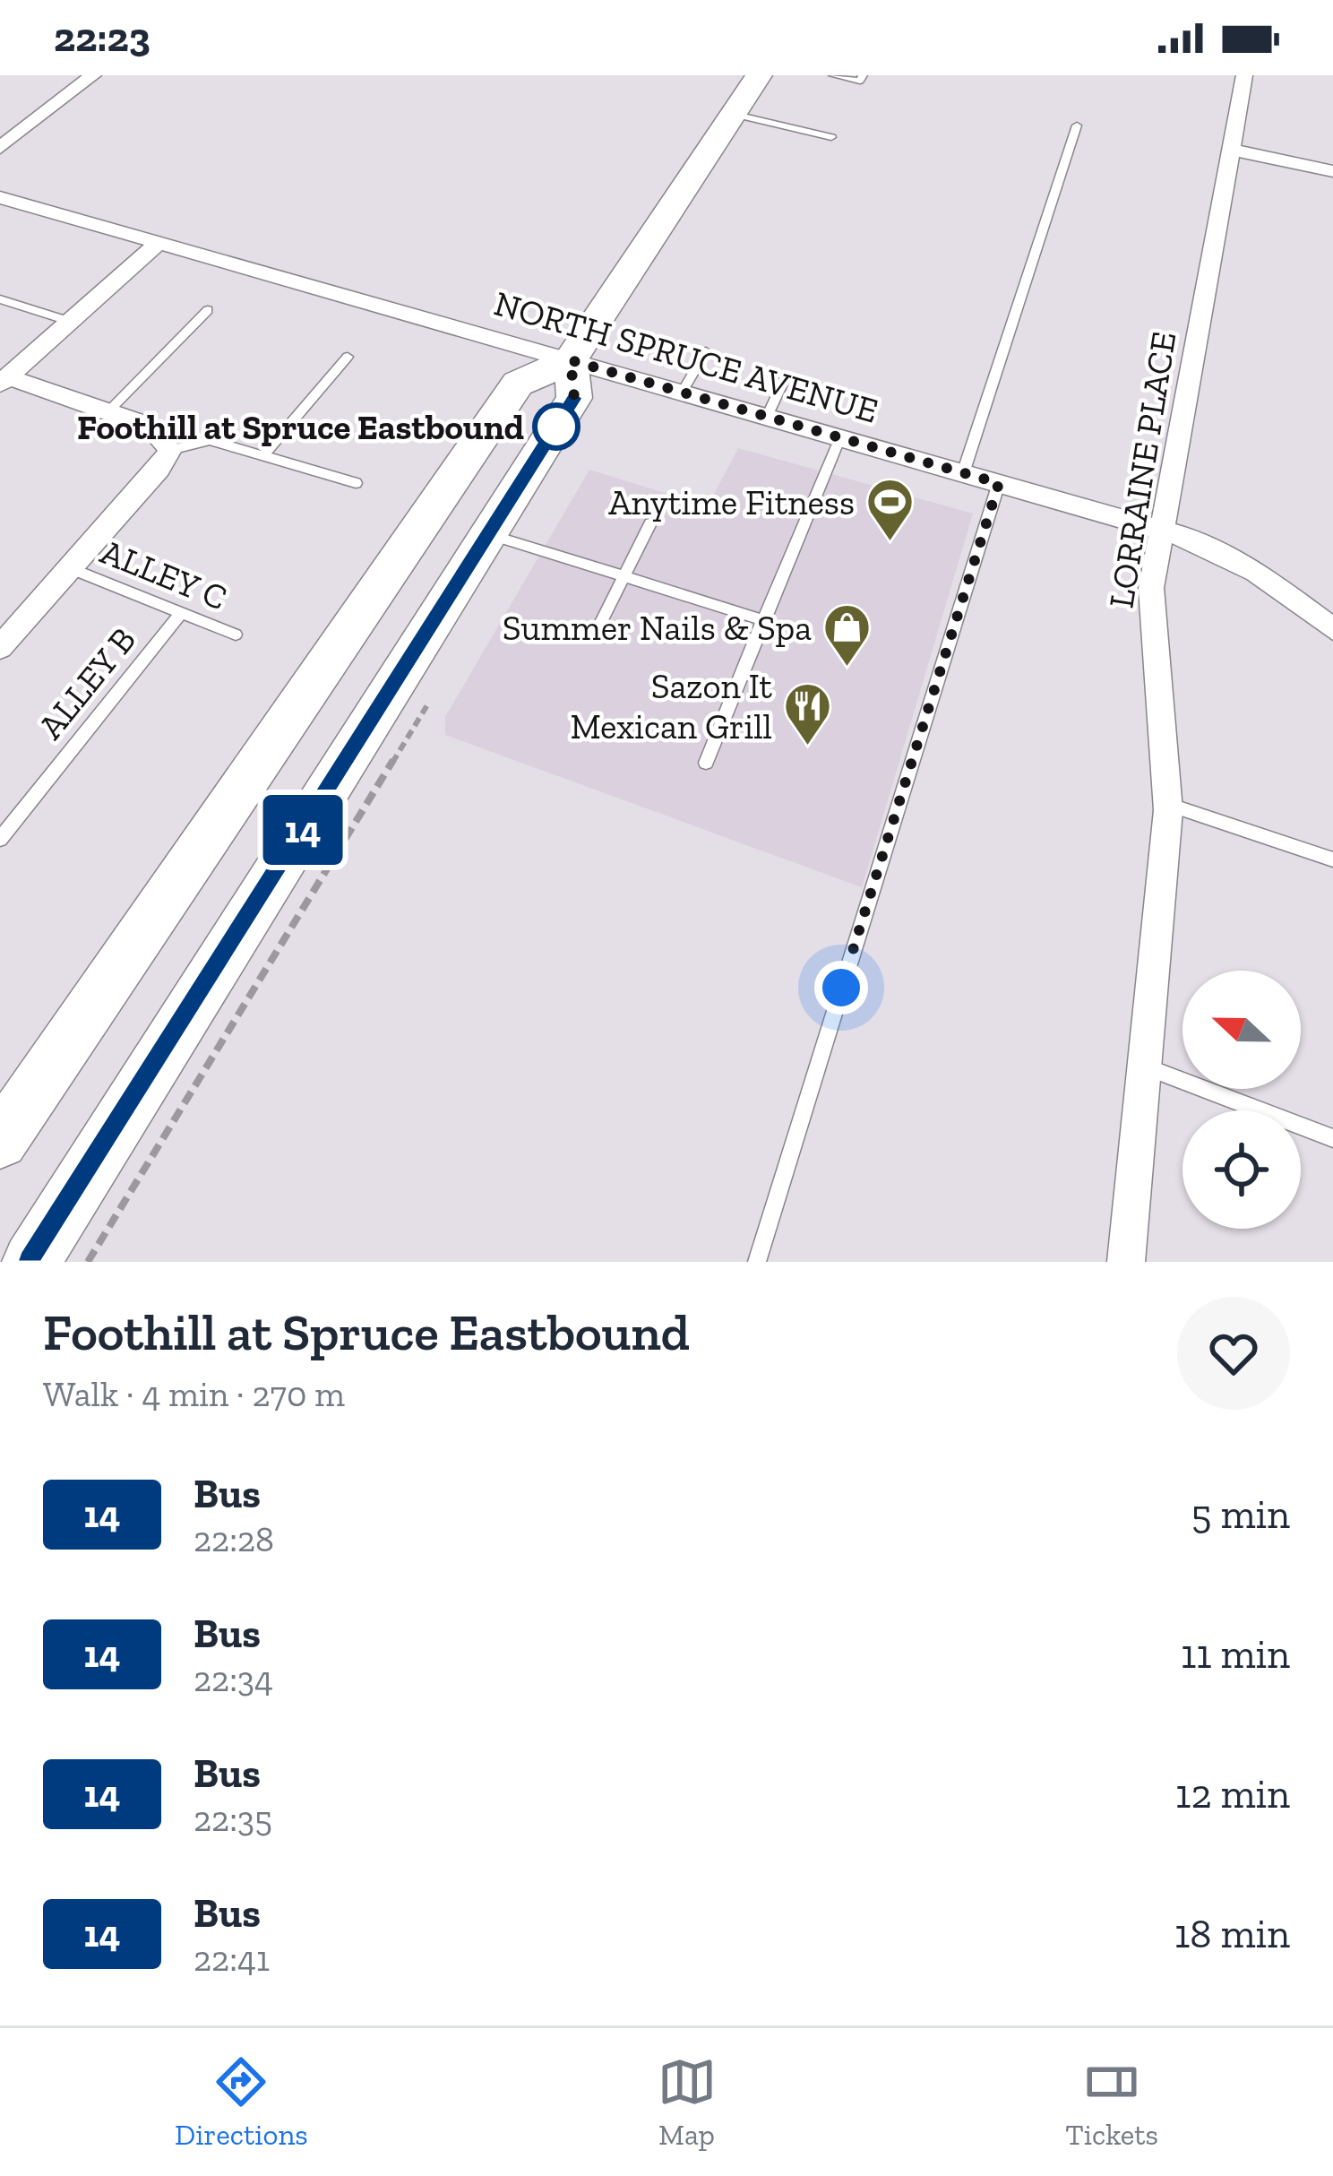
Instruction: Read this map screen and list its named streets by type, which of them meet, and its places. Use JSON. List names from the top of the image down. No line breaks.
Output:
{"streets":{"street":["NORTH SPRUCE AVENUE","LORRAINE PLACE"],"lane":["ALLEY C","ALLEY B"]},"crossings":[["NORTH SPRUCE AVENUE","LORRAINE PLACE"],["ALLEY C","ALLEY B"]],"places":{"other":["Foothill at Spruce Eastbound"],"sports":["Anytime Fitness"],"shop":["Summer Nails & Spa"],"restaurant":["Sazon It Mexican Grill"]},"lines":["bus line 14"],"north":"left","page":{"status":"22:23","on_map":"14","heading":["Foothill at Spruce Eastbound","Walk · 4 min · 270 m"],"list":[{"mark":"14","name":"Bus","note":"22:28","value":"5 min"},{"mark":"14","name":"Bus","note":"22:34","value":"11 min"},{"mark":"14","name":"Bus","note":"22:35","value":"12 min"},{"mark":"14","name":"Bus","note":"22:41","value":"18 min"}],"tabs":["Directions","Map","Tickets"]}}
